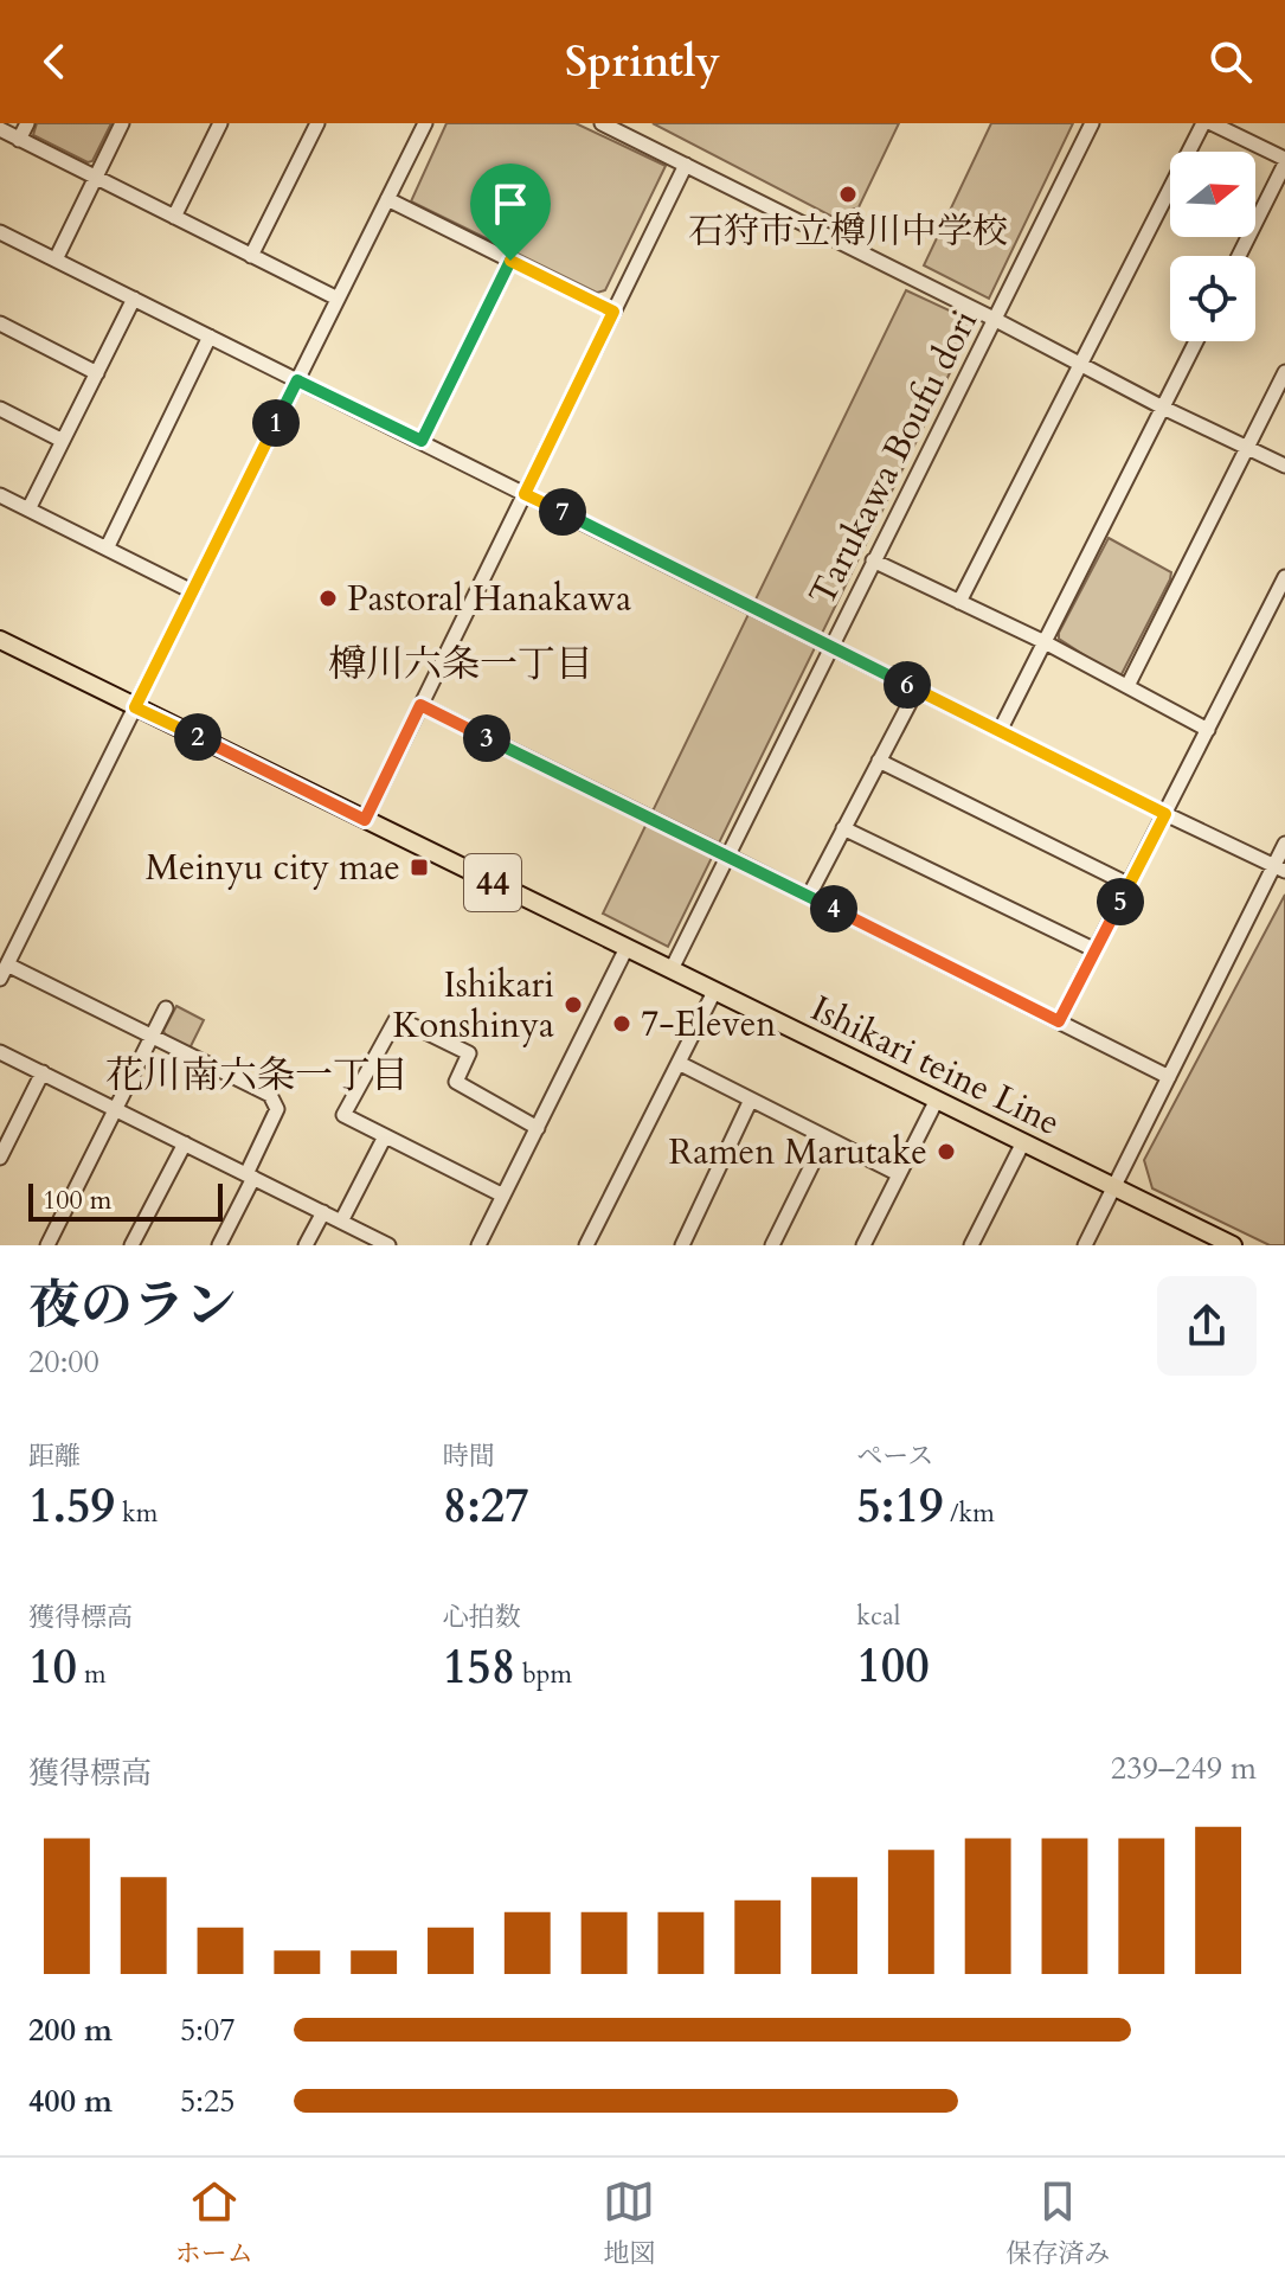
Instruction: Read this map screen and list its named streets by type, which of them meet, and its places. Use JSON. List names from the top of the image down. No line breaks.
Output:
{"streets":{"main road":["44","Ishikari teine Line"],"street":["Tarukawa Boufu dori"]},"crossings":[["Tarukawa Boufu dori","Ishikari teine Line"]],"districts":["樽川六条一丁目","花川南六条一丁目"],"places":{"other":["石狩市立樽川中学校","Pastoral Hanakawa","Ishikari Konshinya","7-Eleven","Ramen Marutake"],"transit":["Meinyu city mae"]},"scale_bar":"100 m","north":"right","page":{"header":"Sprintly","pins":["1","7","6","2","3","5","4"],"scale":"100 m","heading":["夜のラン","20:00"],"stats":[["距離","1.59 km"],["時間","8:27"],["ペース","5:19 /km"],["獲得標高","10 m"],["心拍数","158 bpm"],["kcal","100"]],"chart":["獲得標高","239–249 m"],"list":[{"name":"200 m","note":"5:07"},{"name":"400 m","note":"5:25"}],"tabs":["ホーム","地図","保存済み"]}}
